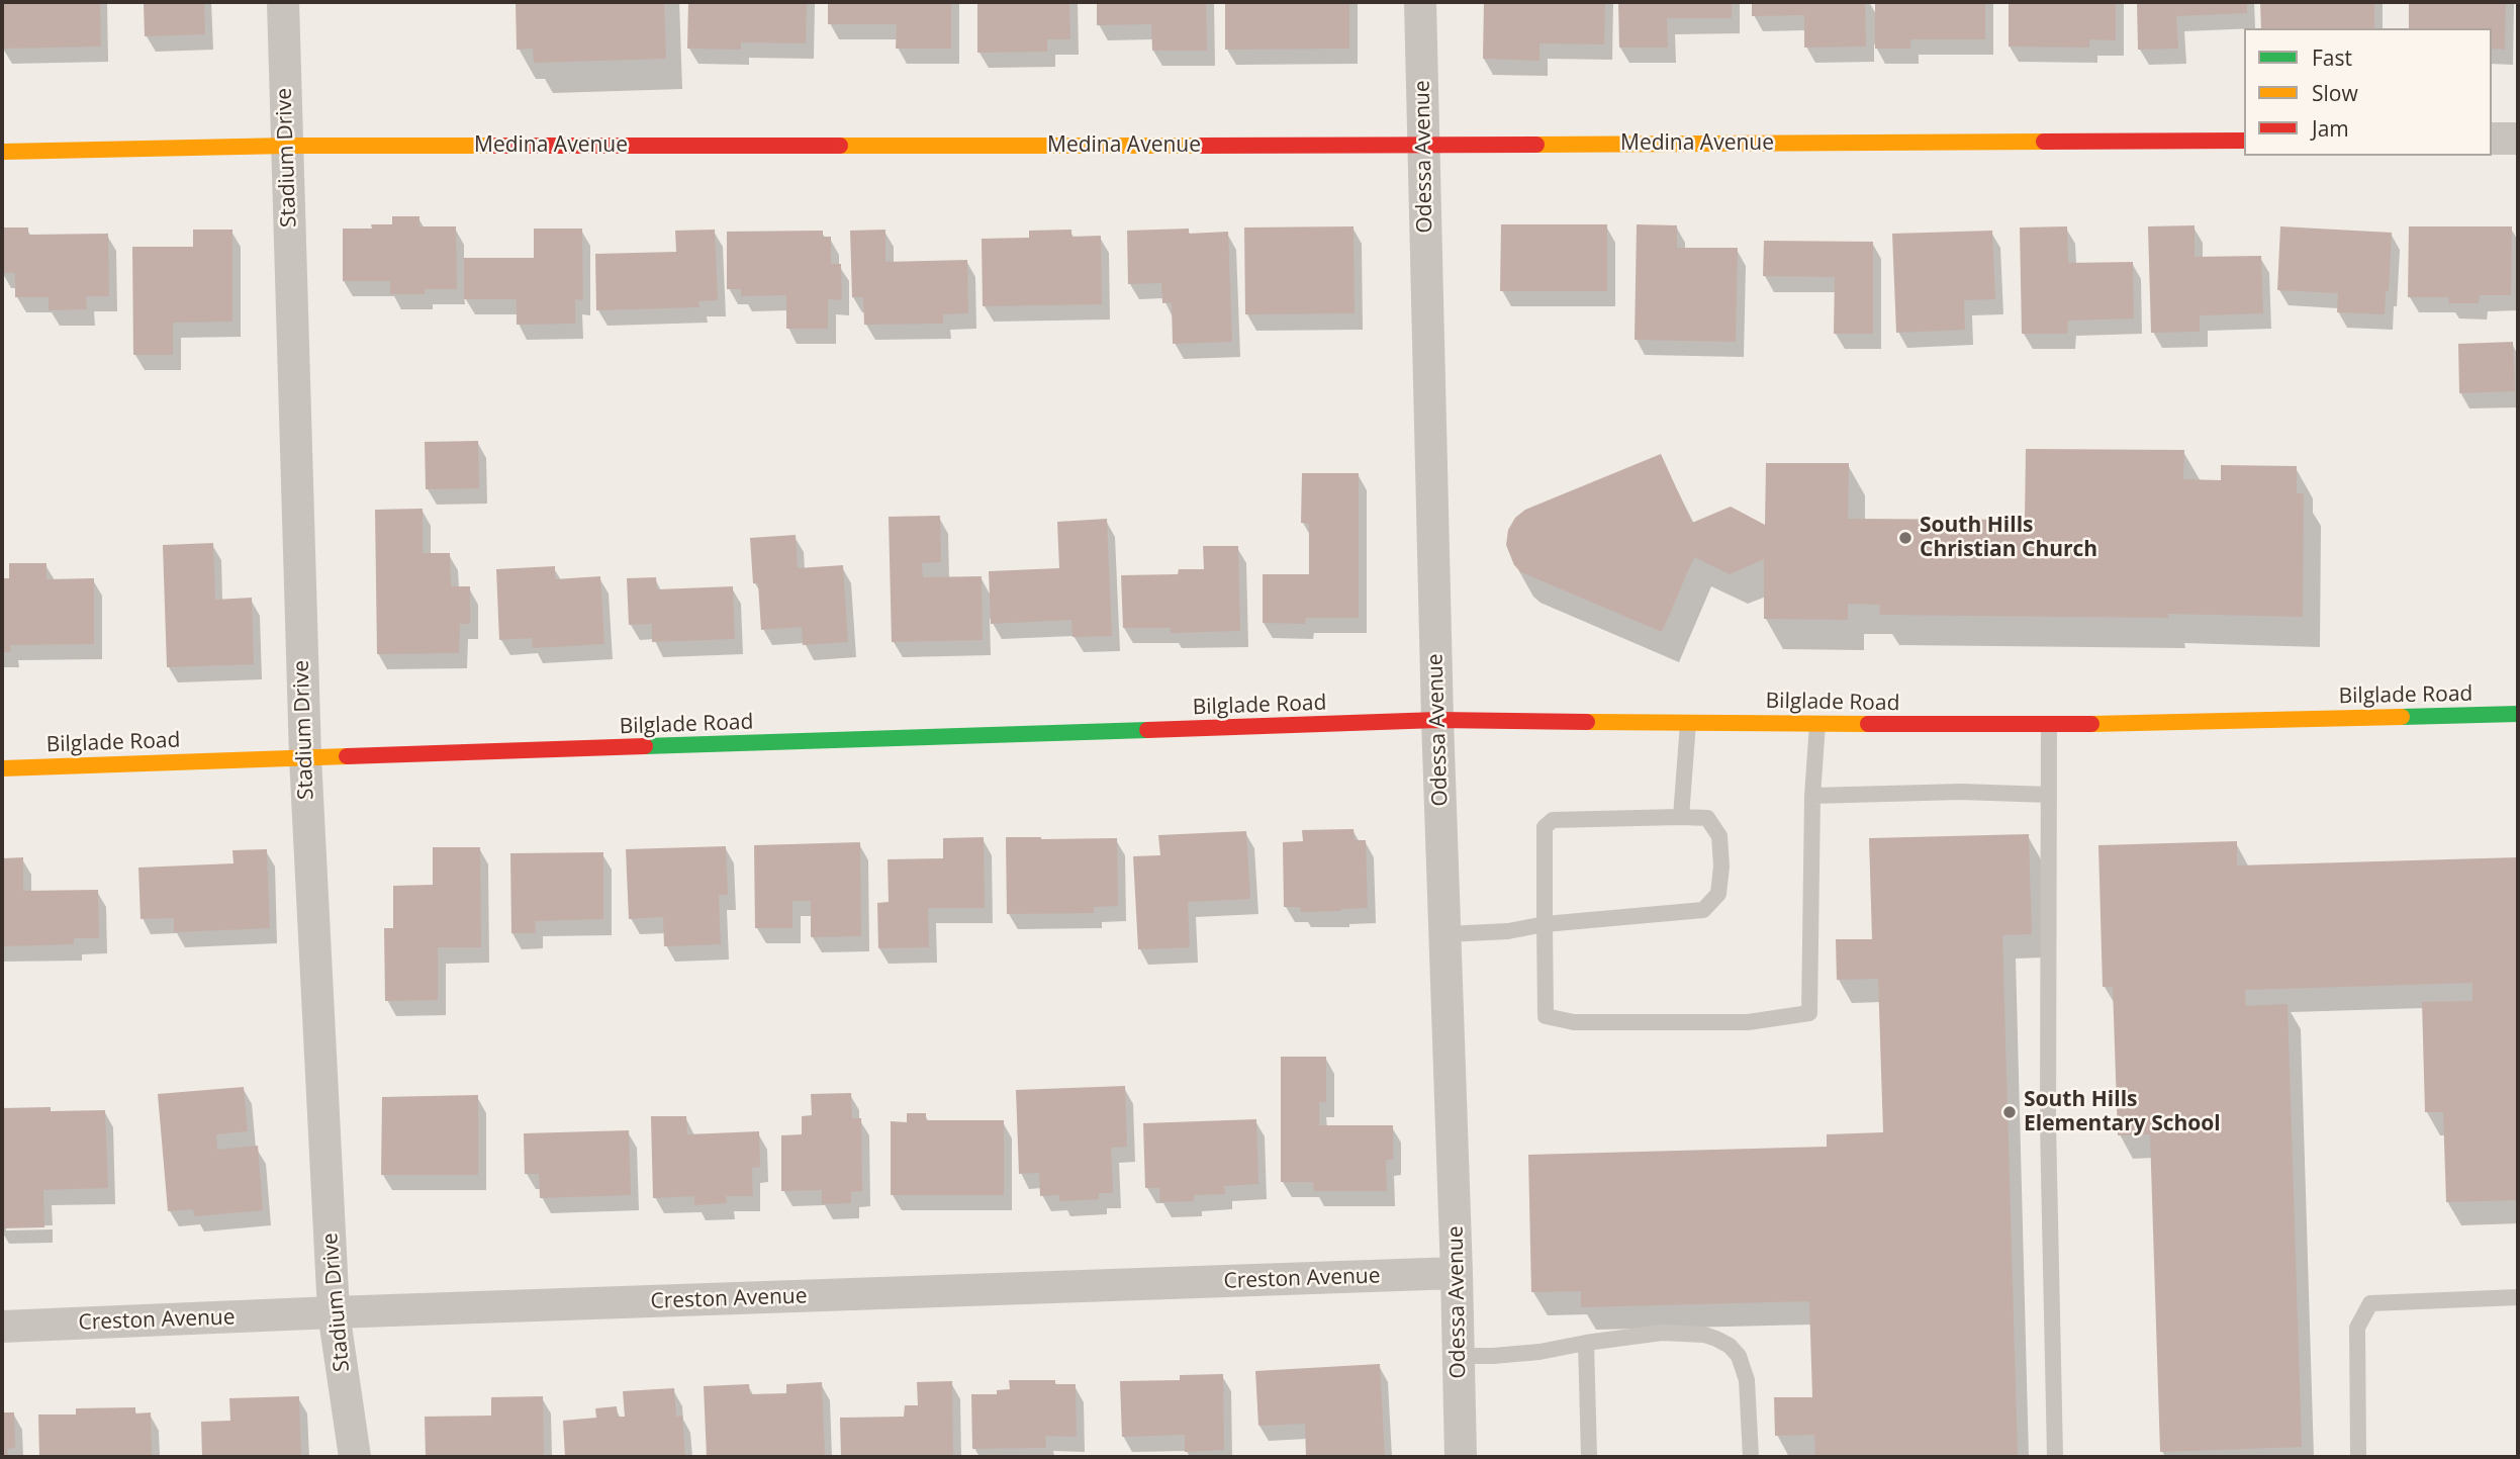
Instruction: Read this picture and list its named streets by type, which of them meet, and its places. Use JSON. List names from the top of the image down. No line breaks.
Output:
{"streets":{"street":["Medina Avenue","Odessa Avenue","Stadium Drive","Bilglade Road","Creston Avenue"]},"crossings":[["Medina Avenue","Odessa Avenue"],["Medina Avenue","Stadium Drive"],["Odessa Avenue","Bilglade Road"],["Odessa Avenue","Creston Avenue"],["Stadium Drive","Bilglade Road"],["Stadium Drive","Creston Avenue"]],"places":["South Hills Christian Church","South Hills Elementary School"],"legend":["Fast","Slow","Jam"]}
